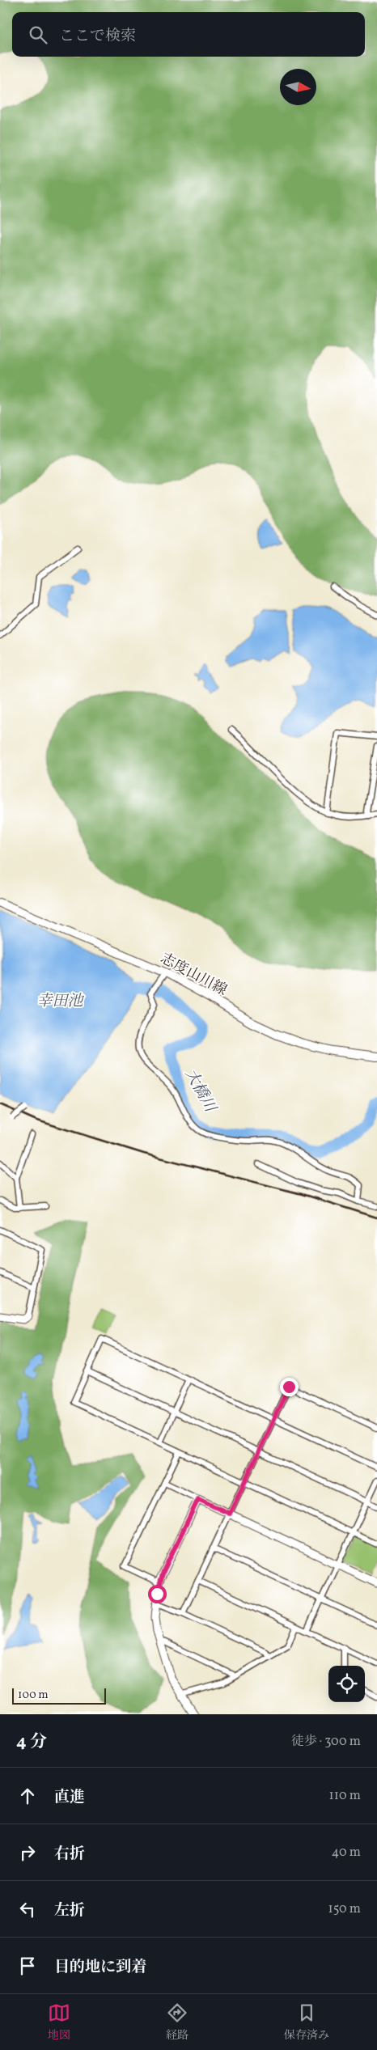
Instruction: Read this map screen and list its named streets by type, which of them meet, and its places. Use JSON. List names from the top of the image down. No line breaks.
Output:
{"streets":{"main road":["志度山川線"]},"water":["幸田池","大橋川"],"scale_bar":"100 m","north":"right","page":{"search":"ここで検索","scale":"100 m","heading":["4 分","徒歩 · 300 m"],"list":[["直進","110 m"],["右折","40 m"],["左折","150 m"],"目的地に到着"],"nav":["地図","経路","保存済み"]}}
